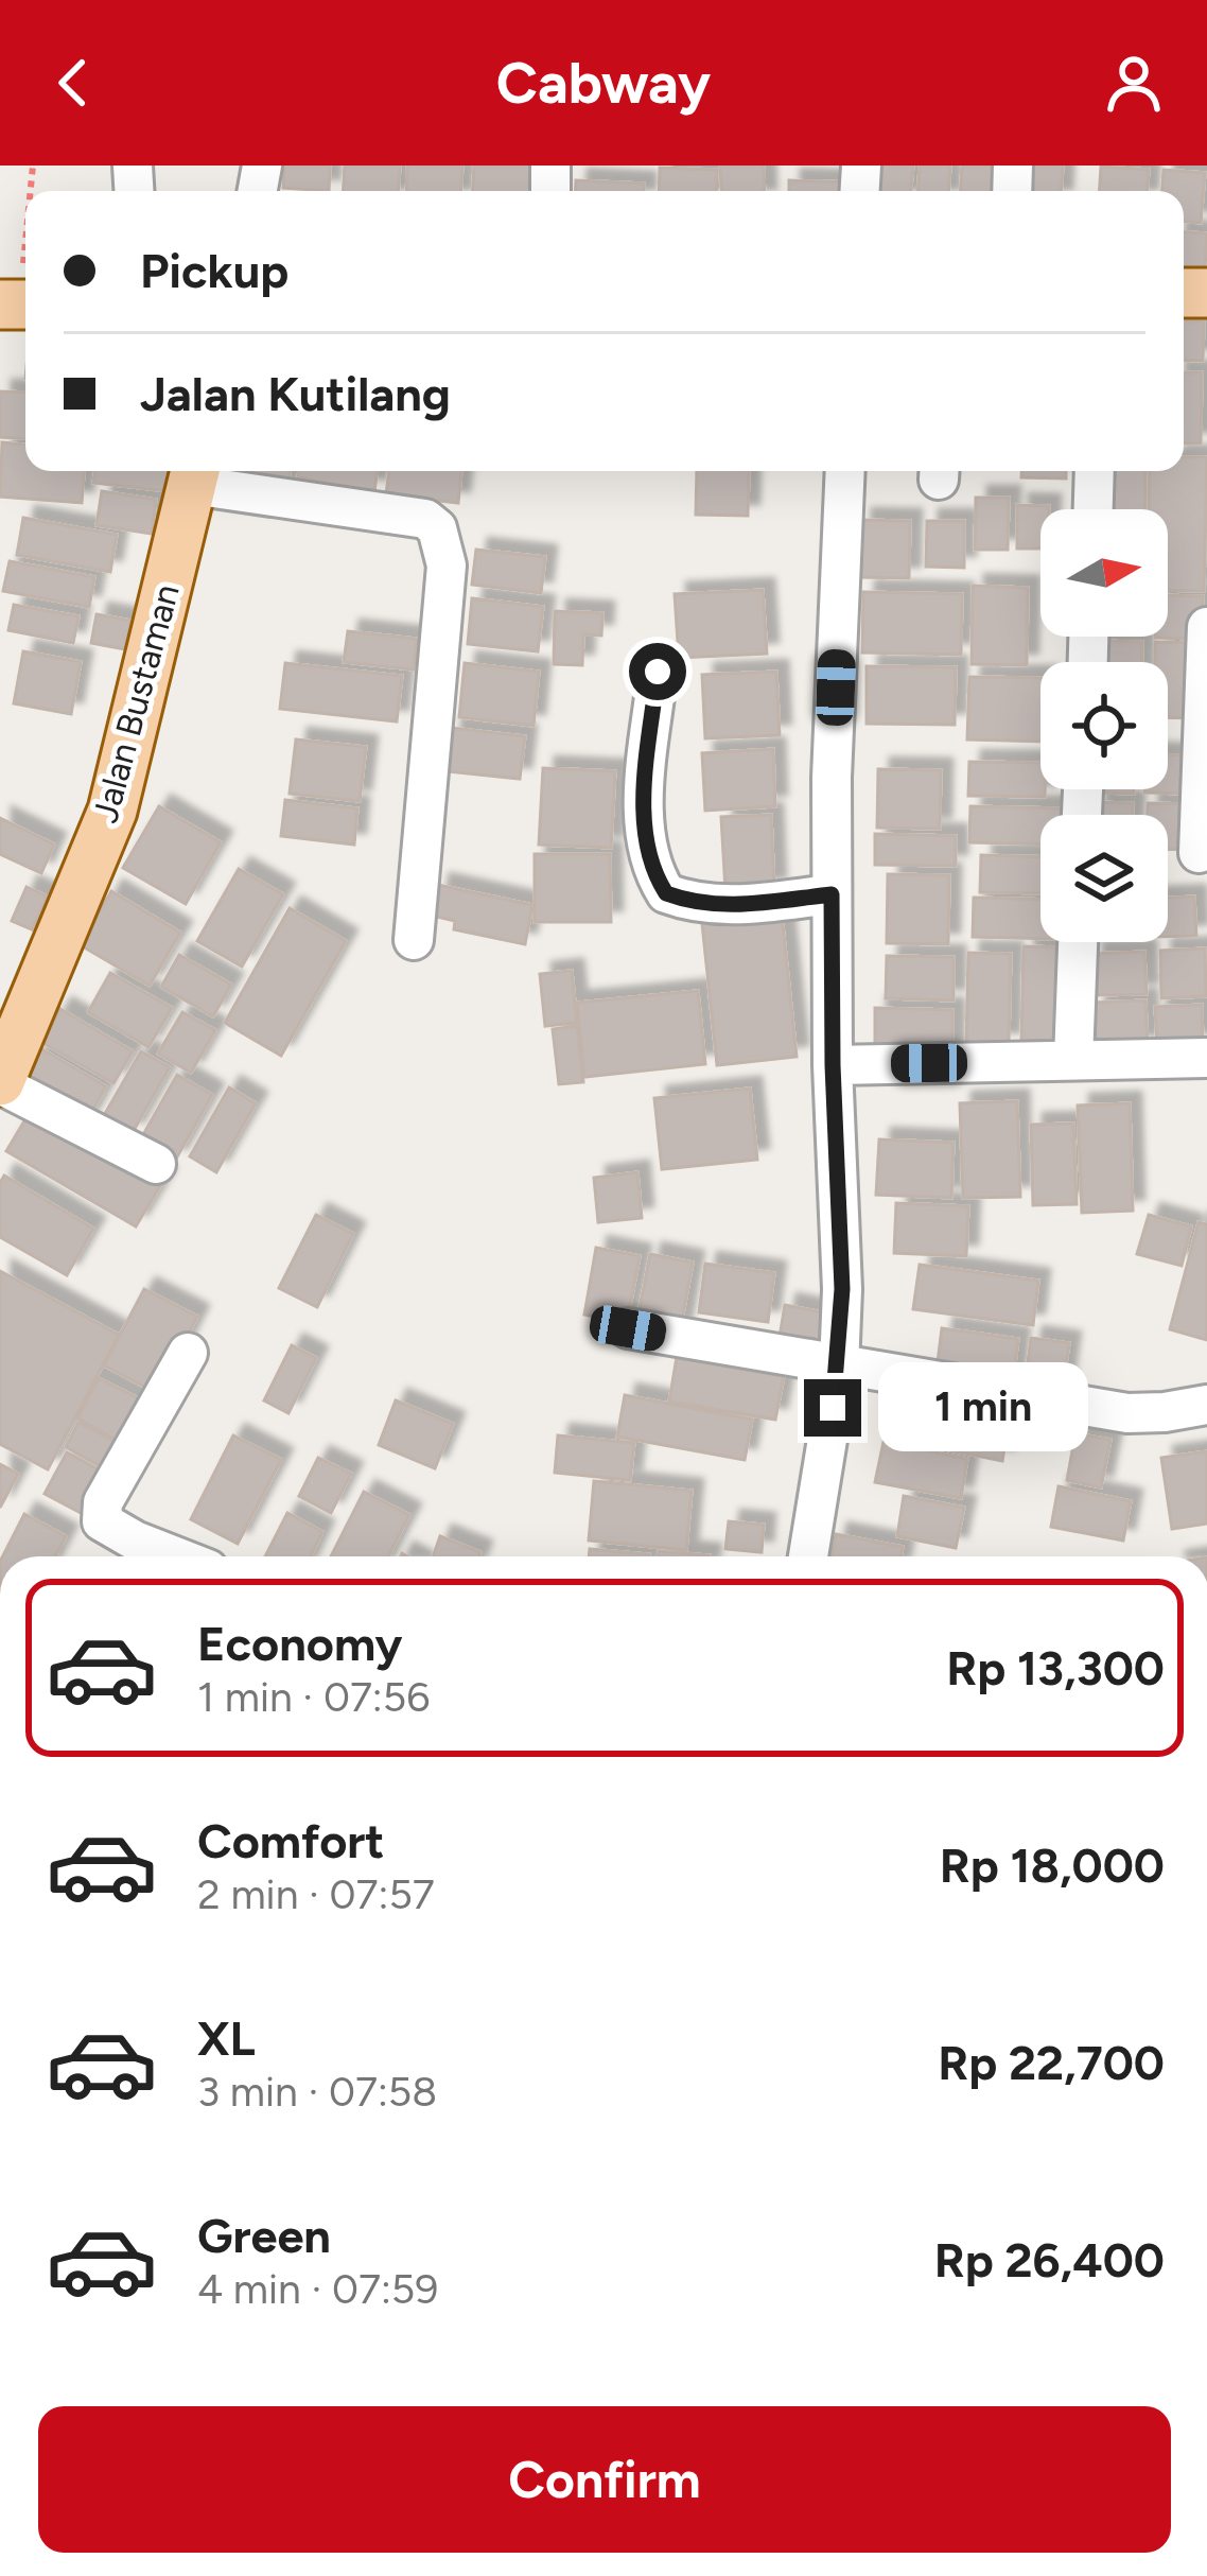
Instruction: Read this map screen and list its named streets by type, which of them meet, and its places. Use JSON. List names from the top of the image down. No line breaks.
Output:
{"streets":{"main road":["Jalan Bustaman"]},"north":"right","page":{"header":"Cabway","banner":["Pickup","Jalan Kutilang"],"bubble":"1 min","list":[{"name":"Economy","note":"1 min · 07:56","value":"Rp 13,300"},{"name":"Comfort","note":"2 min · 07:57","value":"Rp 18,000"},{"name":"XL","note":"3 min · 07:58","value":"Rp 22,700"},{"name":"Green","note":"4 min · 07:59","value":"Rp 26,400"}],"buttons":"Confirm"}}
